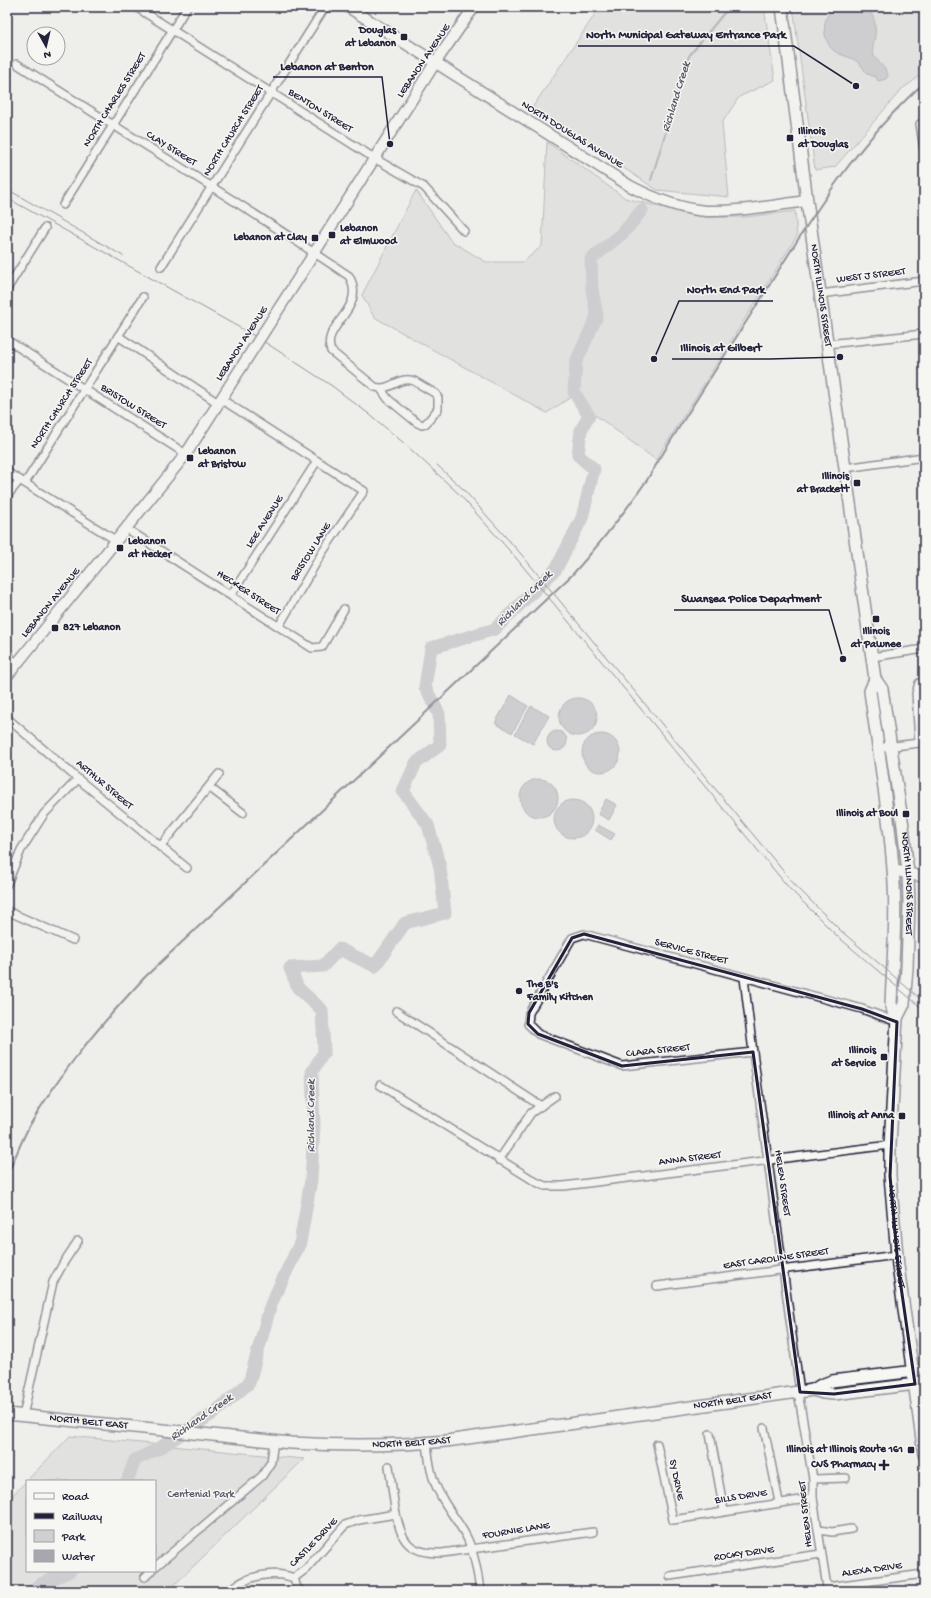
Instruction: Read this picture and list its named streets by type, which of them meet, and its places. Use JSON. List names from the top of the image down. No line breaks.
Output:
{"streets":{"main road":["LEBANON AVENUE","NORTH DOUGLAS AVENUE","NORTH ILLINOIS STREET","NORTH BELT EAST"],"street":["NORTH CHARLES STREET","BENTON STREET","NORTH CHURCH STREET","CLAY STREET","WEST J STREET","BRISTOW STREET","LEE AVENUE","BRISTOW LANE","HECKER STREET","ARTHUR STREET","SERVICE STREET","CLARA STREET","ANNA STREET","HELEN STREET","EAST CAROLINE STREET","SY DRIVE","BILLS DRIVE","FOURNIE LANE","CASTLE DRIVE","ROCKY DRIVE","ALEXA DRIVE"]},"crossings":[["LEBANON AVENUE","BENTON STREET"],["LEBANON AVENUE","NORTH DOUGLAS AVENUE"],["LEBANON AVENUE","CLAY STREET"],["LEBANON AVENUE","BRISTOW STREET"],["LEBANON AVENUE","HECKER STREET"],["NORTH CHARLES STREET","BENTON STREET"],["NORTH CHARLES STREET","CLAY STREET"],["BENTON STREET","NORTH CHURCH STREET"],["NORTH CHURCH STREET","CLAY STREET"],["NORTH CHURCH STREET","BRISTOW STREET"],["NORTH DOUGLAS AVENUE","NORTH ILLINOIS STREET"],["WEST J STREET","NORTH ILLINOIS STREET"],["NORTH ILLINOIS STREET","SERVICE STREET"],["NORTH ILLINOIS STREET","ANNA STREET"],["NORTH ILLINOIS STREET","EAST CAROLINE STREET"],["NORTH ILLINOIS STREET","NORTH BELT EAST"],["LEE AVENUE","BRISTOW LANE"],["LEE AVENUE","HECKER STREET"],["BRISTOW LANE","HECKER STREET"],["SERVICE STREET","CLARA STREET"],["SERVICE STREET","HELEN STREET"],["CLARA STREET","HELEN STREET"],["ANNA STREET","HELEN STREET"],["HELEN STREET","EAST CAROLINE STREET"],["HELEN STREET","NORTH BELT EAST"],["HELEN STREET","BILLS DRIVE"],["HELEN STREET","ROCKY DRIVE"],["HELEN STREET","ALEXA DRIVE"],["SY DRIVE","BILLS DRIVE"],["FOURNIE LANE","CASTLE DRIVE"]],"water":["Richland Creek"],"parks":["Centenial Park"],"places":{"transit":["Douglas at Lebanon","Illinois at Douglas","Lebanon at Elmwood","Lebanon at Clay","Lebanon at Bristow","Illinois at Brackett","Lebanon at Hecker","Illinois at Pawnee","827 Lebanon","Illinois at Boul","Illinois at Service","Illinois at Anna","Illinois at Illinois Route 161"],"other":["North Municipal Gateway Entrance Park","Lebanon at Benton","Illinois at Gilbert","North End Park","Swansea Police Department","The B's Family Kitchen"],"health":["CVS Pharmacy"]},"legend":["Road","Railway","Park","Water"],"north":"bottom"}
